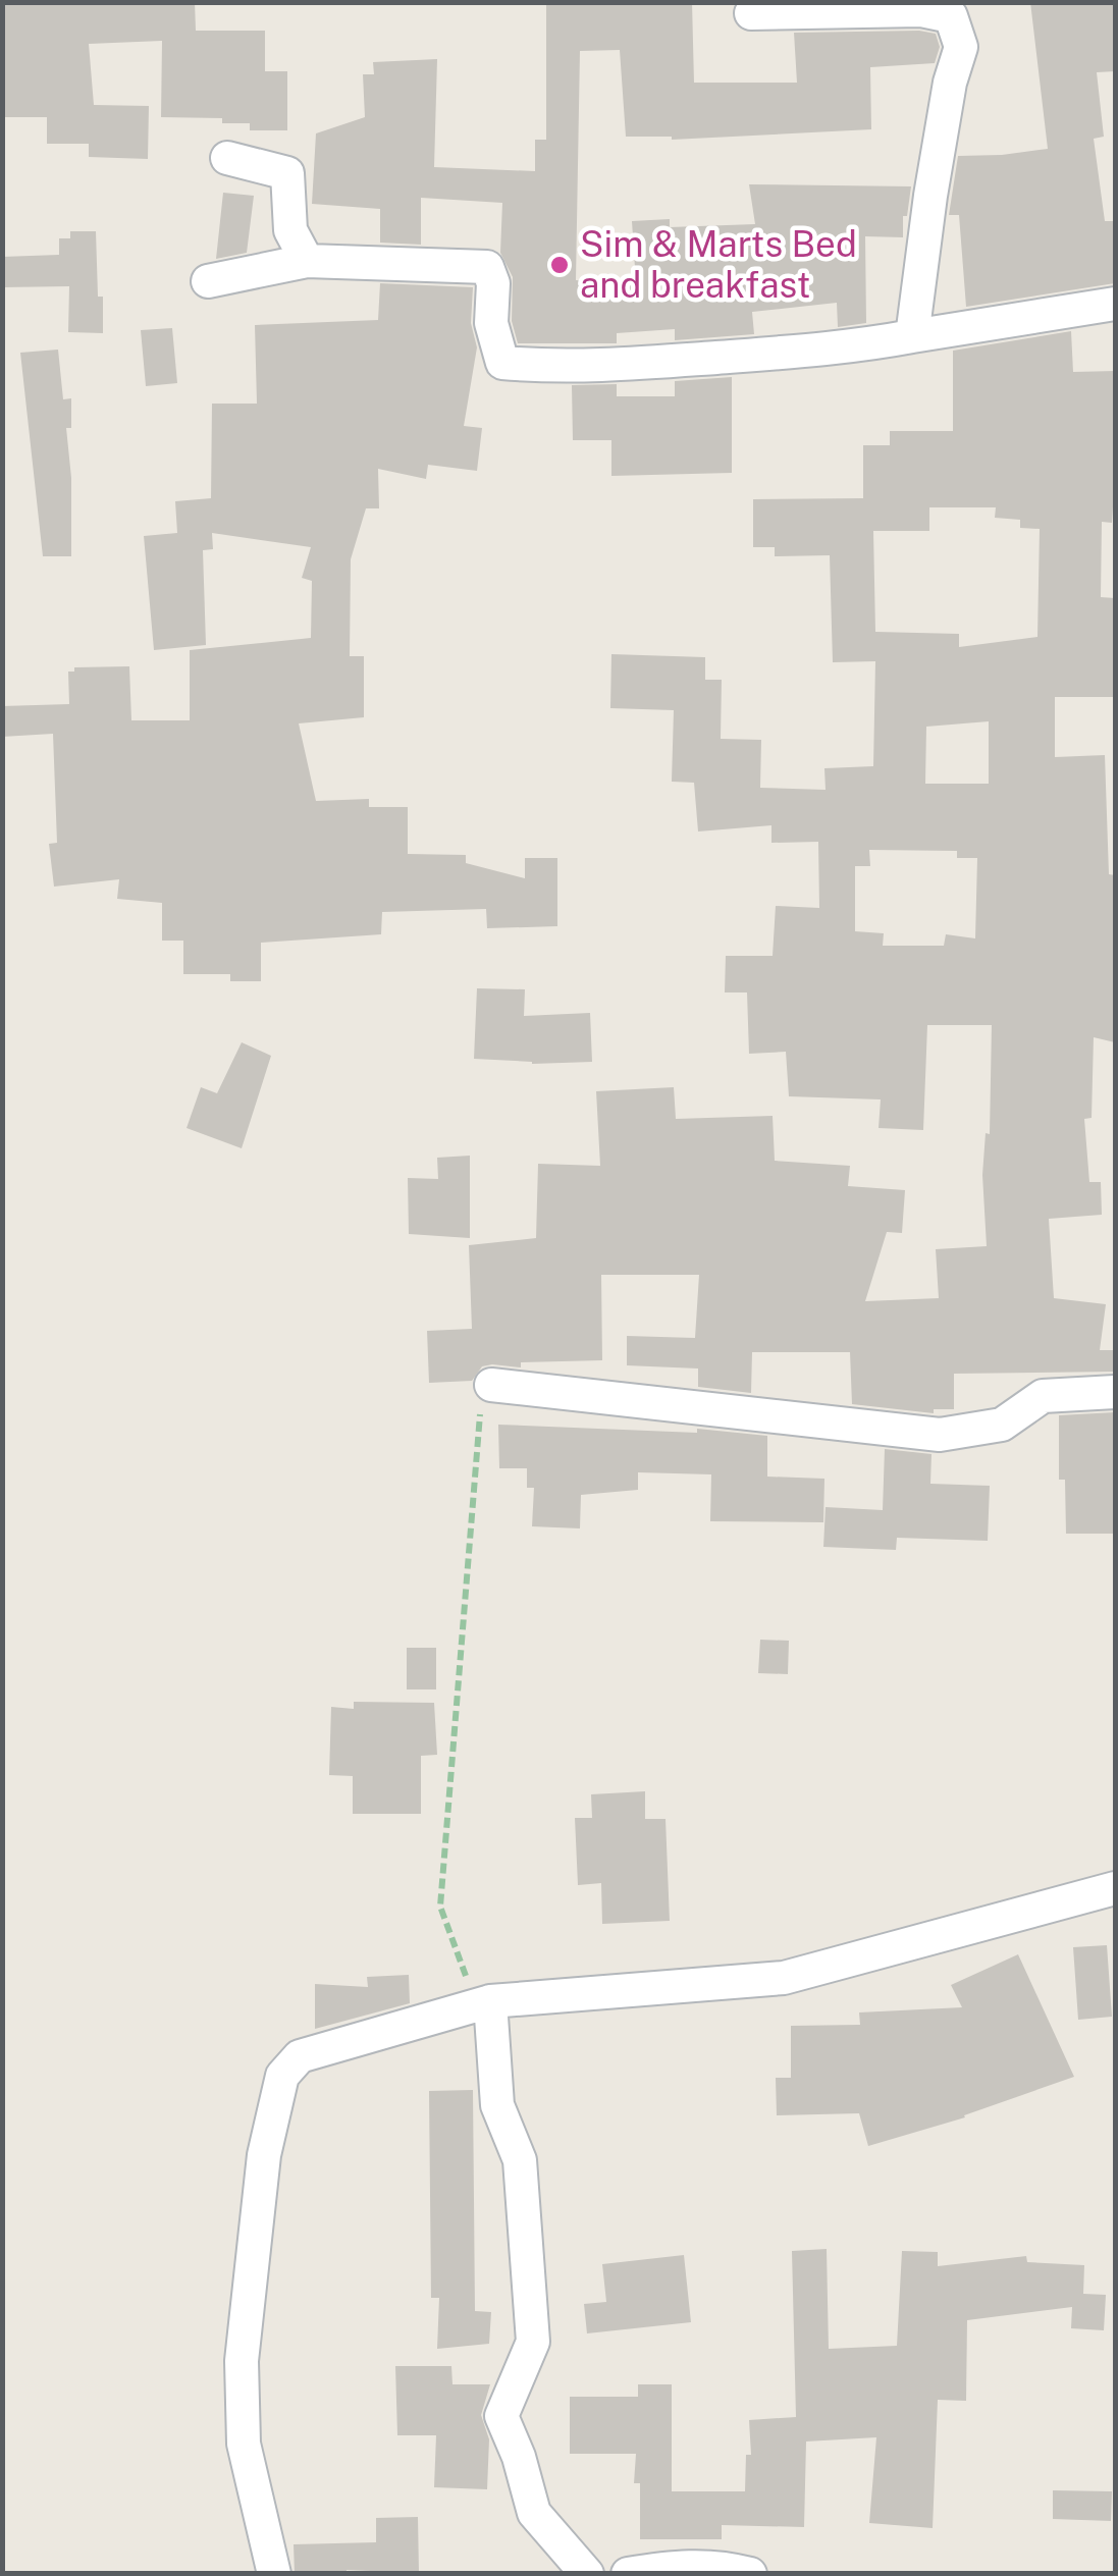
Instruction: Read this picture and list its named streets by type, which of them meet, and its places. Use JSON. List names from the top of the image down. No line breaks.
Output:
{"places":["Sim & Marts Bed and breakfast"]}
